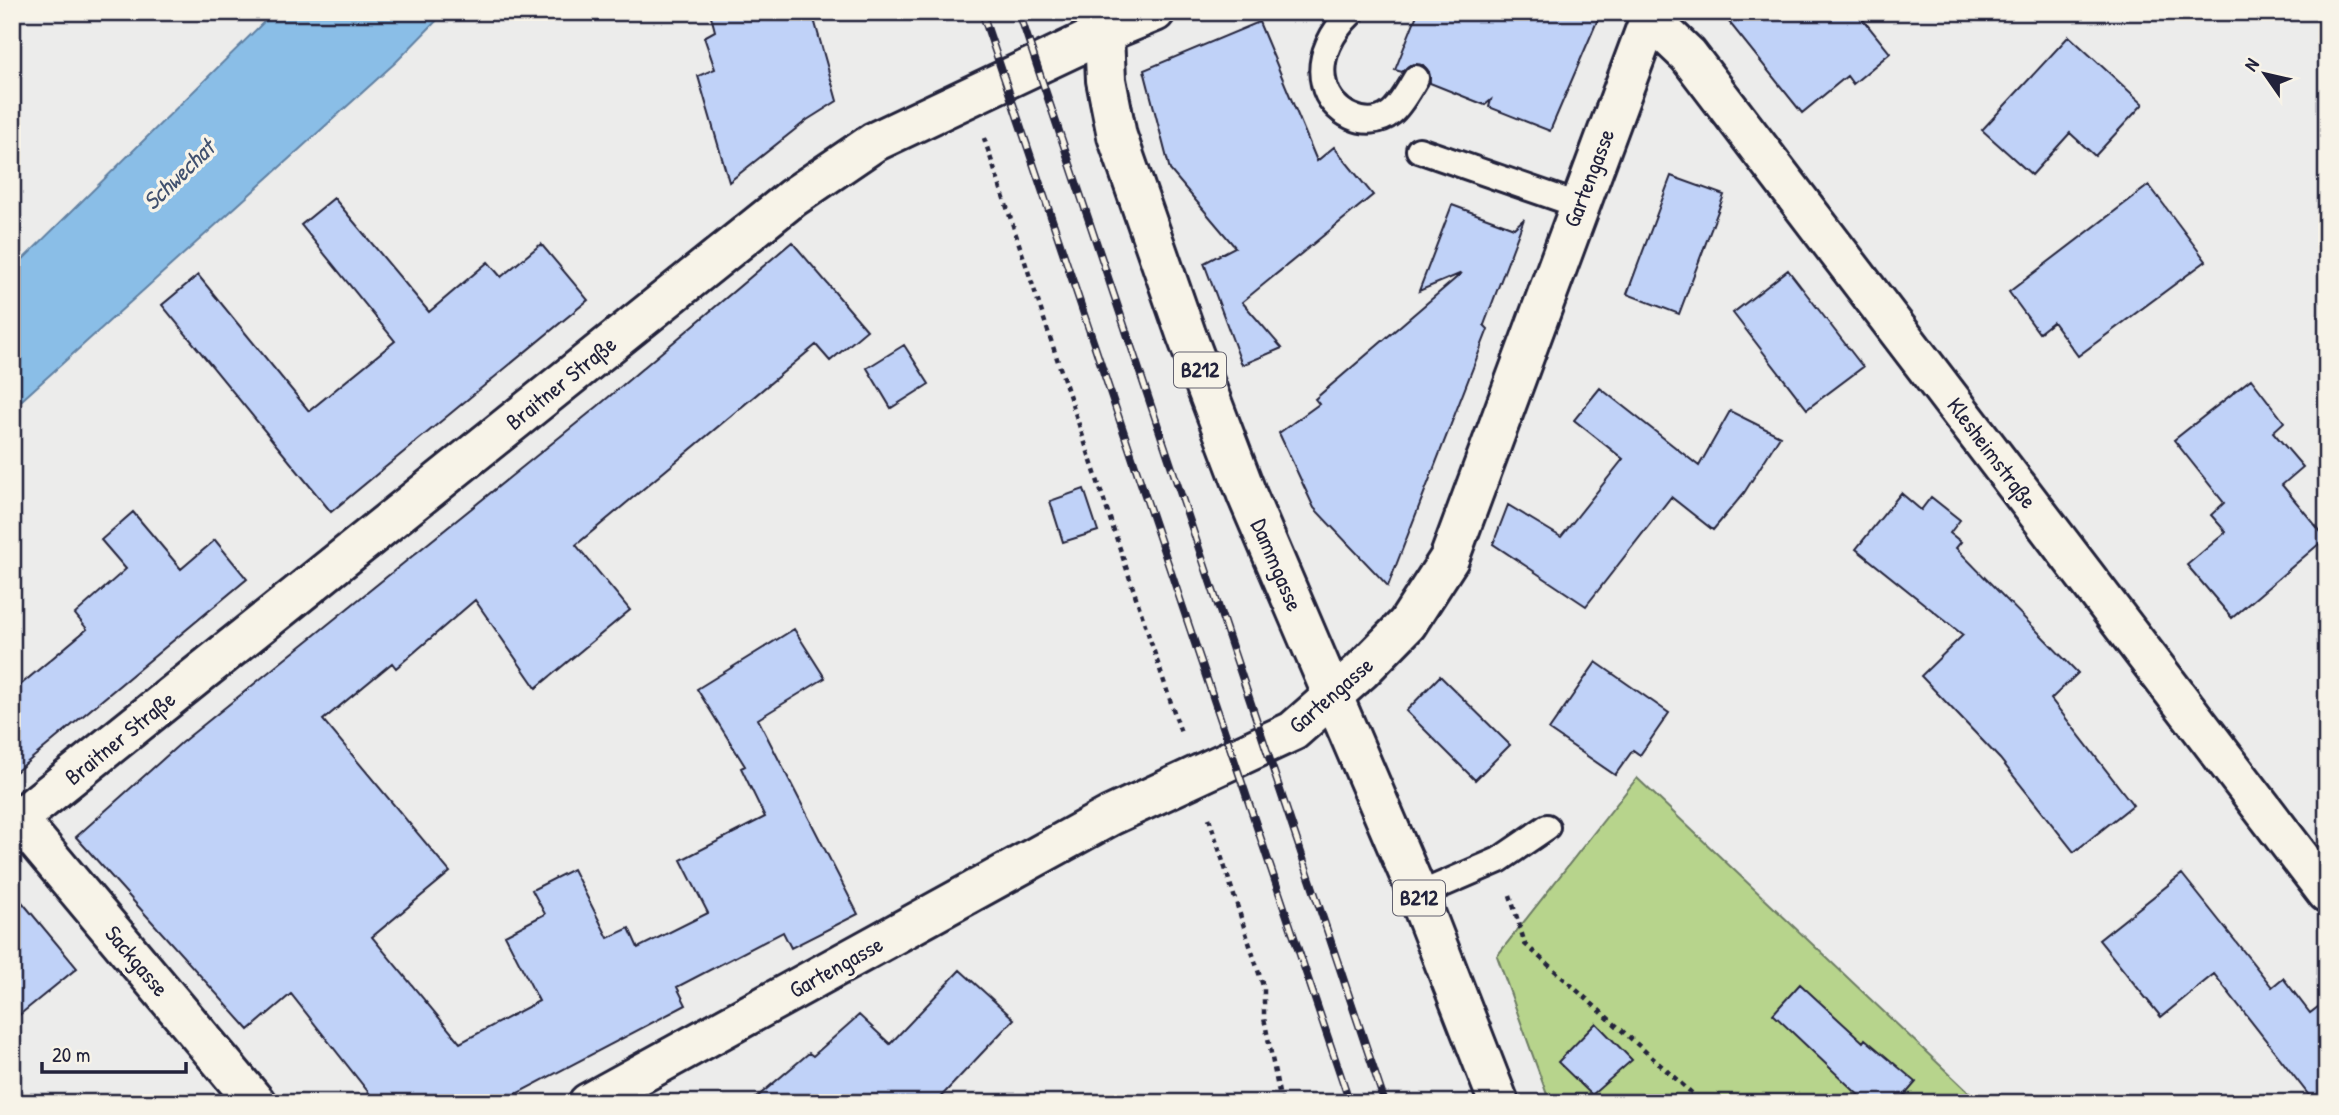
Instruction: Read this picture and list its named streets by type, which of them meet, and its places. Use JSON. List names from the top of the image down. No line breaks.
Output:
{"streets":{"street":["Gartengasse","B212","Braitner Straße","Klesheimstraße","Dammgasse","Sackgasse"]},"crossings":[["Gartengasse","Klesheimstraße"],["Gartengasse","Dammgasse"],["Braitner Straße","Dammgasse"],["Braitner Straße","Sackgasse"]],"water":["Schwechat"],"scale_bar":"20 m","north":"top left"}
